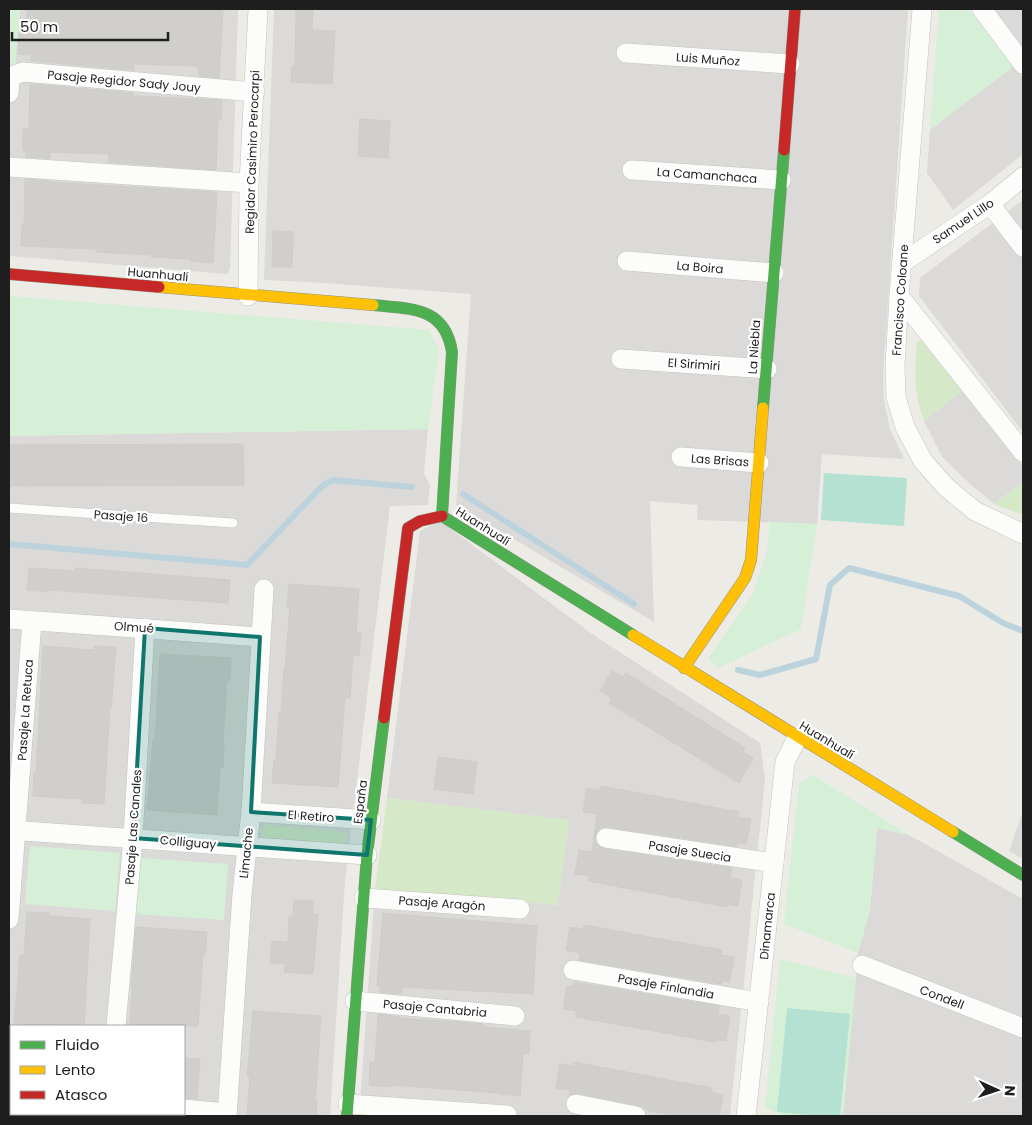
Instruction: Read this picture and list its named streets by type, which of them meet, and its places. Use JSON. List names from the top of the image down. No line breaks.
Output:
{"streets":{"street":["Luis Muñoz","Pasaje Regidor Sady Jouy","Regidor Casimiro Perocarpi","La Camanchaca","Samuel Lillo","La Boira","Huanhualí","Francisco Coloane","La Niebla","El Sirimiri","Las Brisas","Olmué","Pasaje La Retuca","España","El Retiro","Pasaje Las Canales","Colliguay","Pasaje Suecia","Limache","Pasaje Aragón","Dinamarca","Pasaje Finlandia","Condell","Pasaje Cantabria"],"lane":["Pasaje 16"]},"crossings":[["Luis Muñoz","La Niebla"],["Pasaje Regidor Sady Jouy","Regidor Casimiro Perocarpi"],["Regidor Casimiro Perocarpi","Huanhualí"],["La Camanchaca","La Niebla"],["Samuel Lillo","Francisco Coloane"],["La Boira","La Niebla"],["Huanhualí","La Niebla"],["Huanhualí","España"],["Huanhualí","Dinamarca"],["La Niebla","El Sirimiri"],["La Niebla","Las Brisas"],["Olmué","Pasaje La Retuca"],["Olmué","Pasaje Las Canales"],["Olmué","Limache"],["Pasaje La Retuca","Colliguay"],["España","El Retiro"],["España","Colliguay"],["España","Pasaje Aragón"],["España","Pasaje Cantabria"],["El Retiro","Limache"],["Pasaje Las Canales","Colliguay"],["Colliguay","Limache"],["Pasaje Suecia","Dinamarca"],["Dinamarca","Pasaje Finlandia"]],"legend":["Fluido","Lento","Atasco"],"scale_bar":"50 m","north":"right"}
